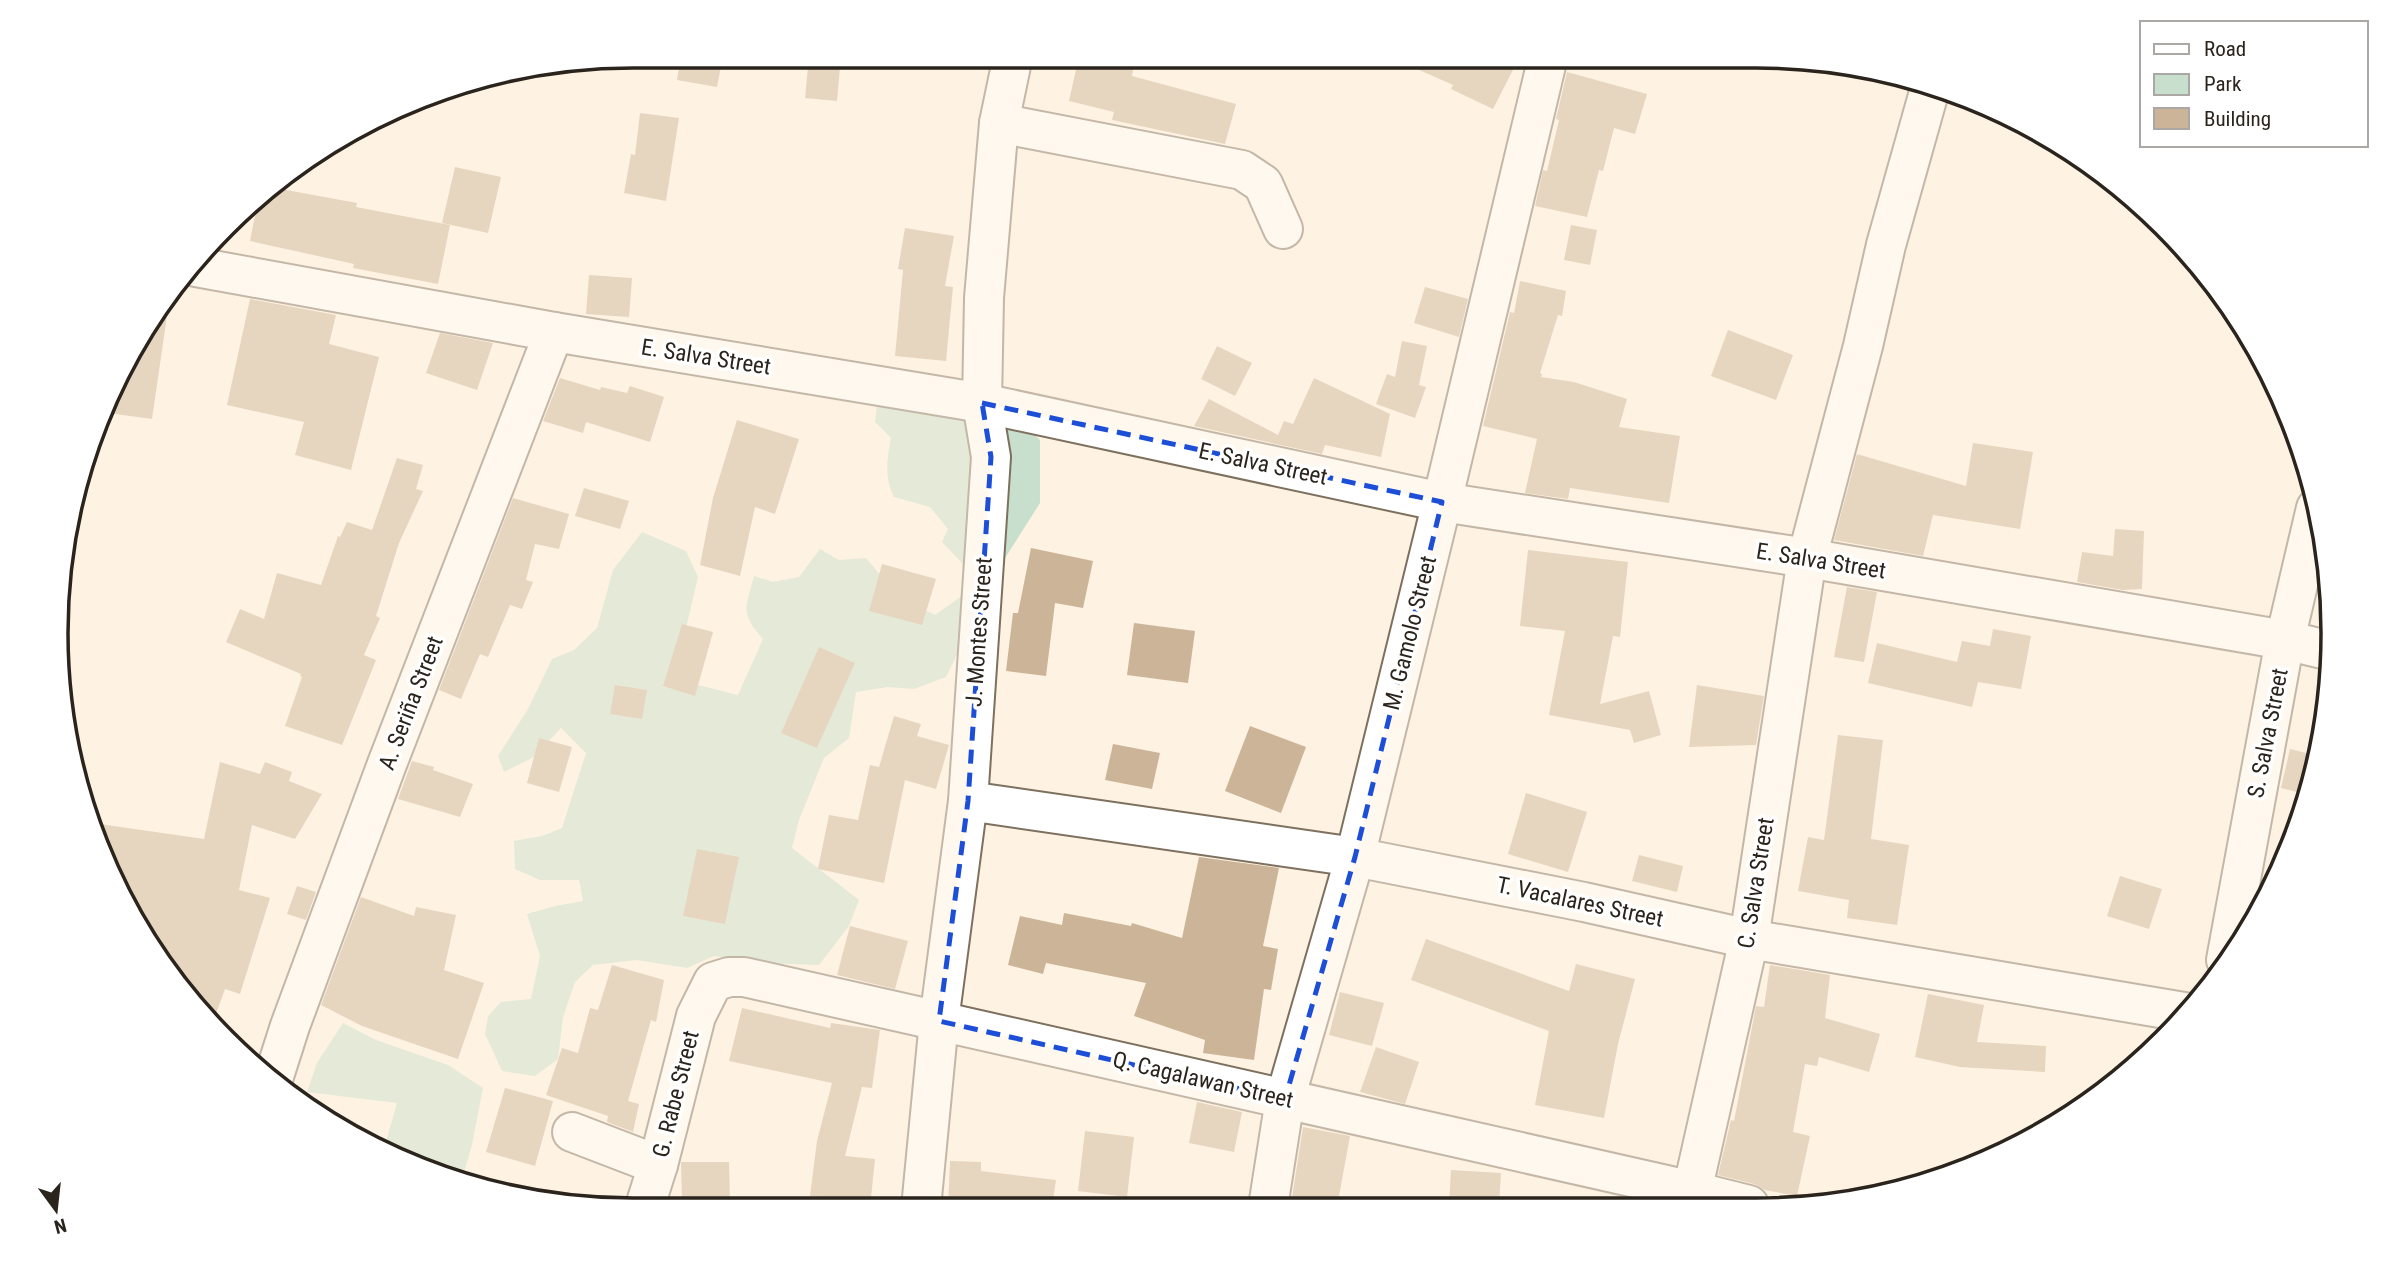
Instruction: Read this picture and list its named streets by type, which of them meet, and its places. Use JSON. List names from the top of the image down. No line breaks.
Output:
{"streets":{"street":["E. Salva Street","J. Montes Street","M. Gamolo Street","A. Seriña Street","S. Salva Street","C. Salva Street","T. Vacalares Street","Q. Cagalawan Street","G. Rabe Street"]},"crossings":[["E. Salva Street","J. Montes Street"],["E. Salva Street","M. Gamolo Street"],["E. Salva Street","A. Seriña Street"],["E. Salva Street","S. Salva Street"],["E. Salva Street","C. Salva Street"],["J. Montes Street","T. Vacalares Street"],["J. Montes Street","Q. Cagalawan Street"],["M. Gamolo Street","T. Vacalares Street"],["M. Gamolo Street","Q. Cagalawan Street"],["C. Salva Street","T. Vacalares Street"],["C. Salva Street","Q. Cagalawan Street"],["Q. Cagalawan Street","G. Rabe Street"]],"legend":["Road","Park","Building"],"north":"bottom"}
